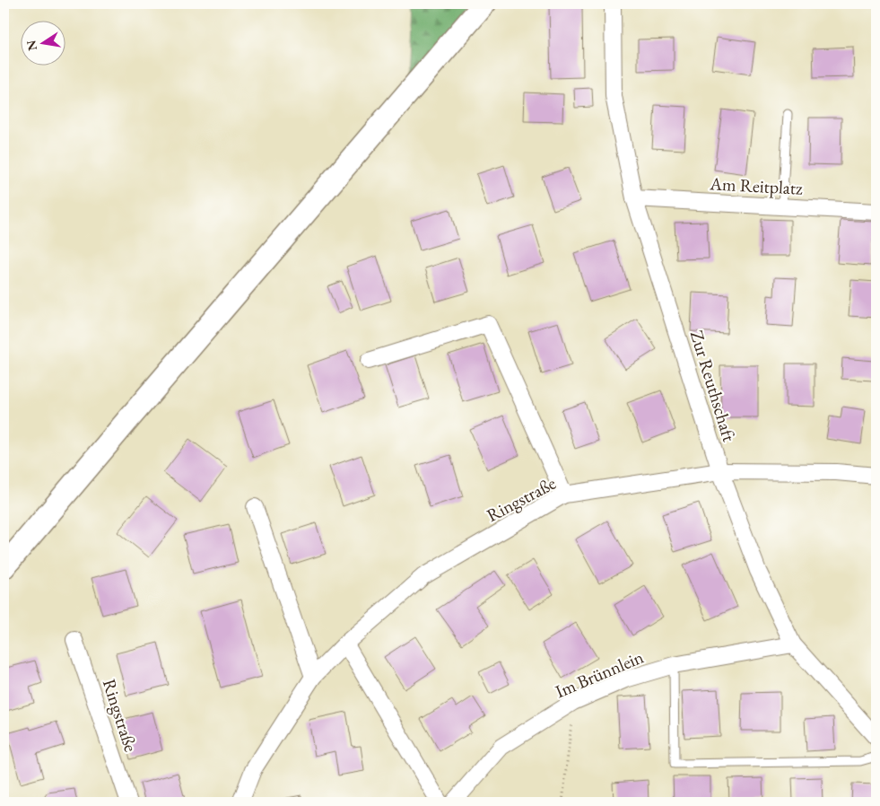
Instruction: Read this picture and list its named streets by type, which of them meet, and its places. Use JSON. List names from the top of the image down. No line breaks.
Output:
{"streets":{"street":["Am Reitplatz","Zur Reuthschaft","Ringstraße","Im Brünnlein"]},"crossings":[["Am Reitplatz","Zur Reuthschaft"],["Zur Reuthschaft","Ringstraße"],["Zur Reuthschaft","Im Brünnlein"]],"north":"left"}
